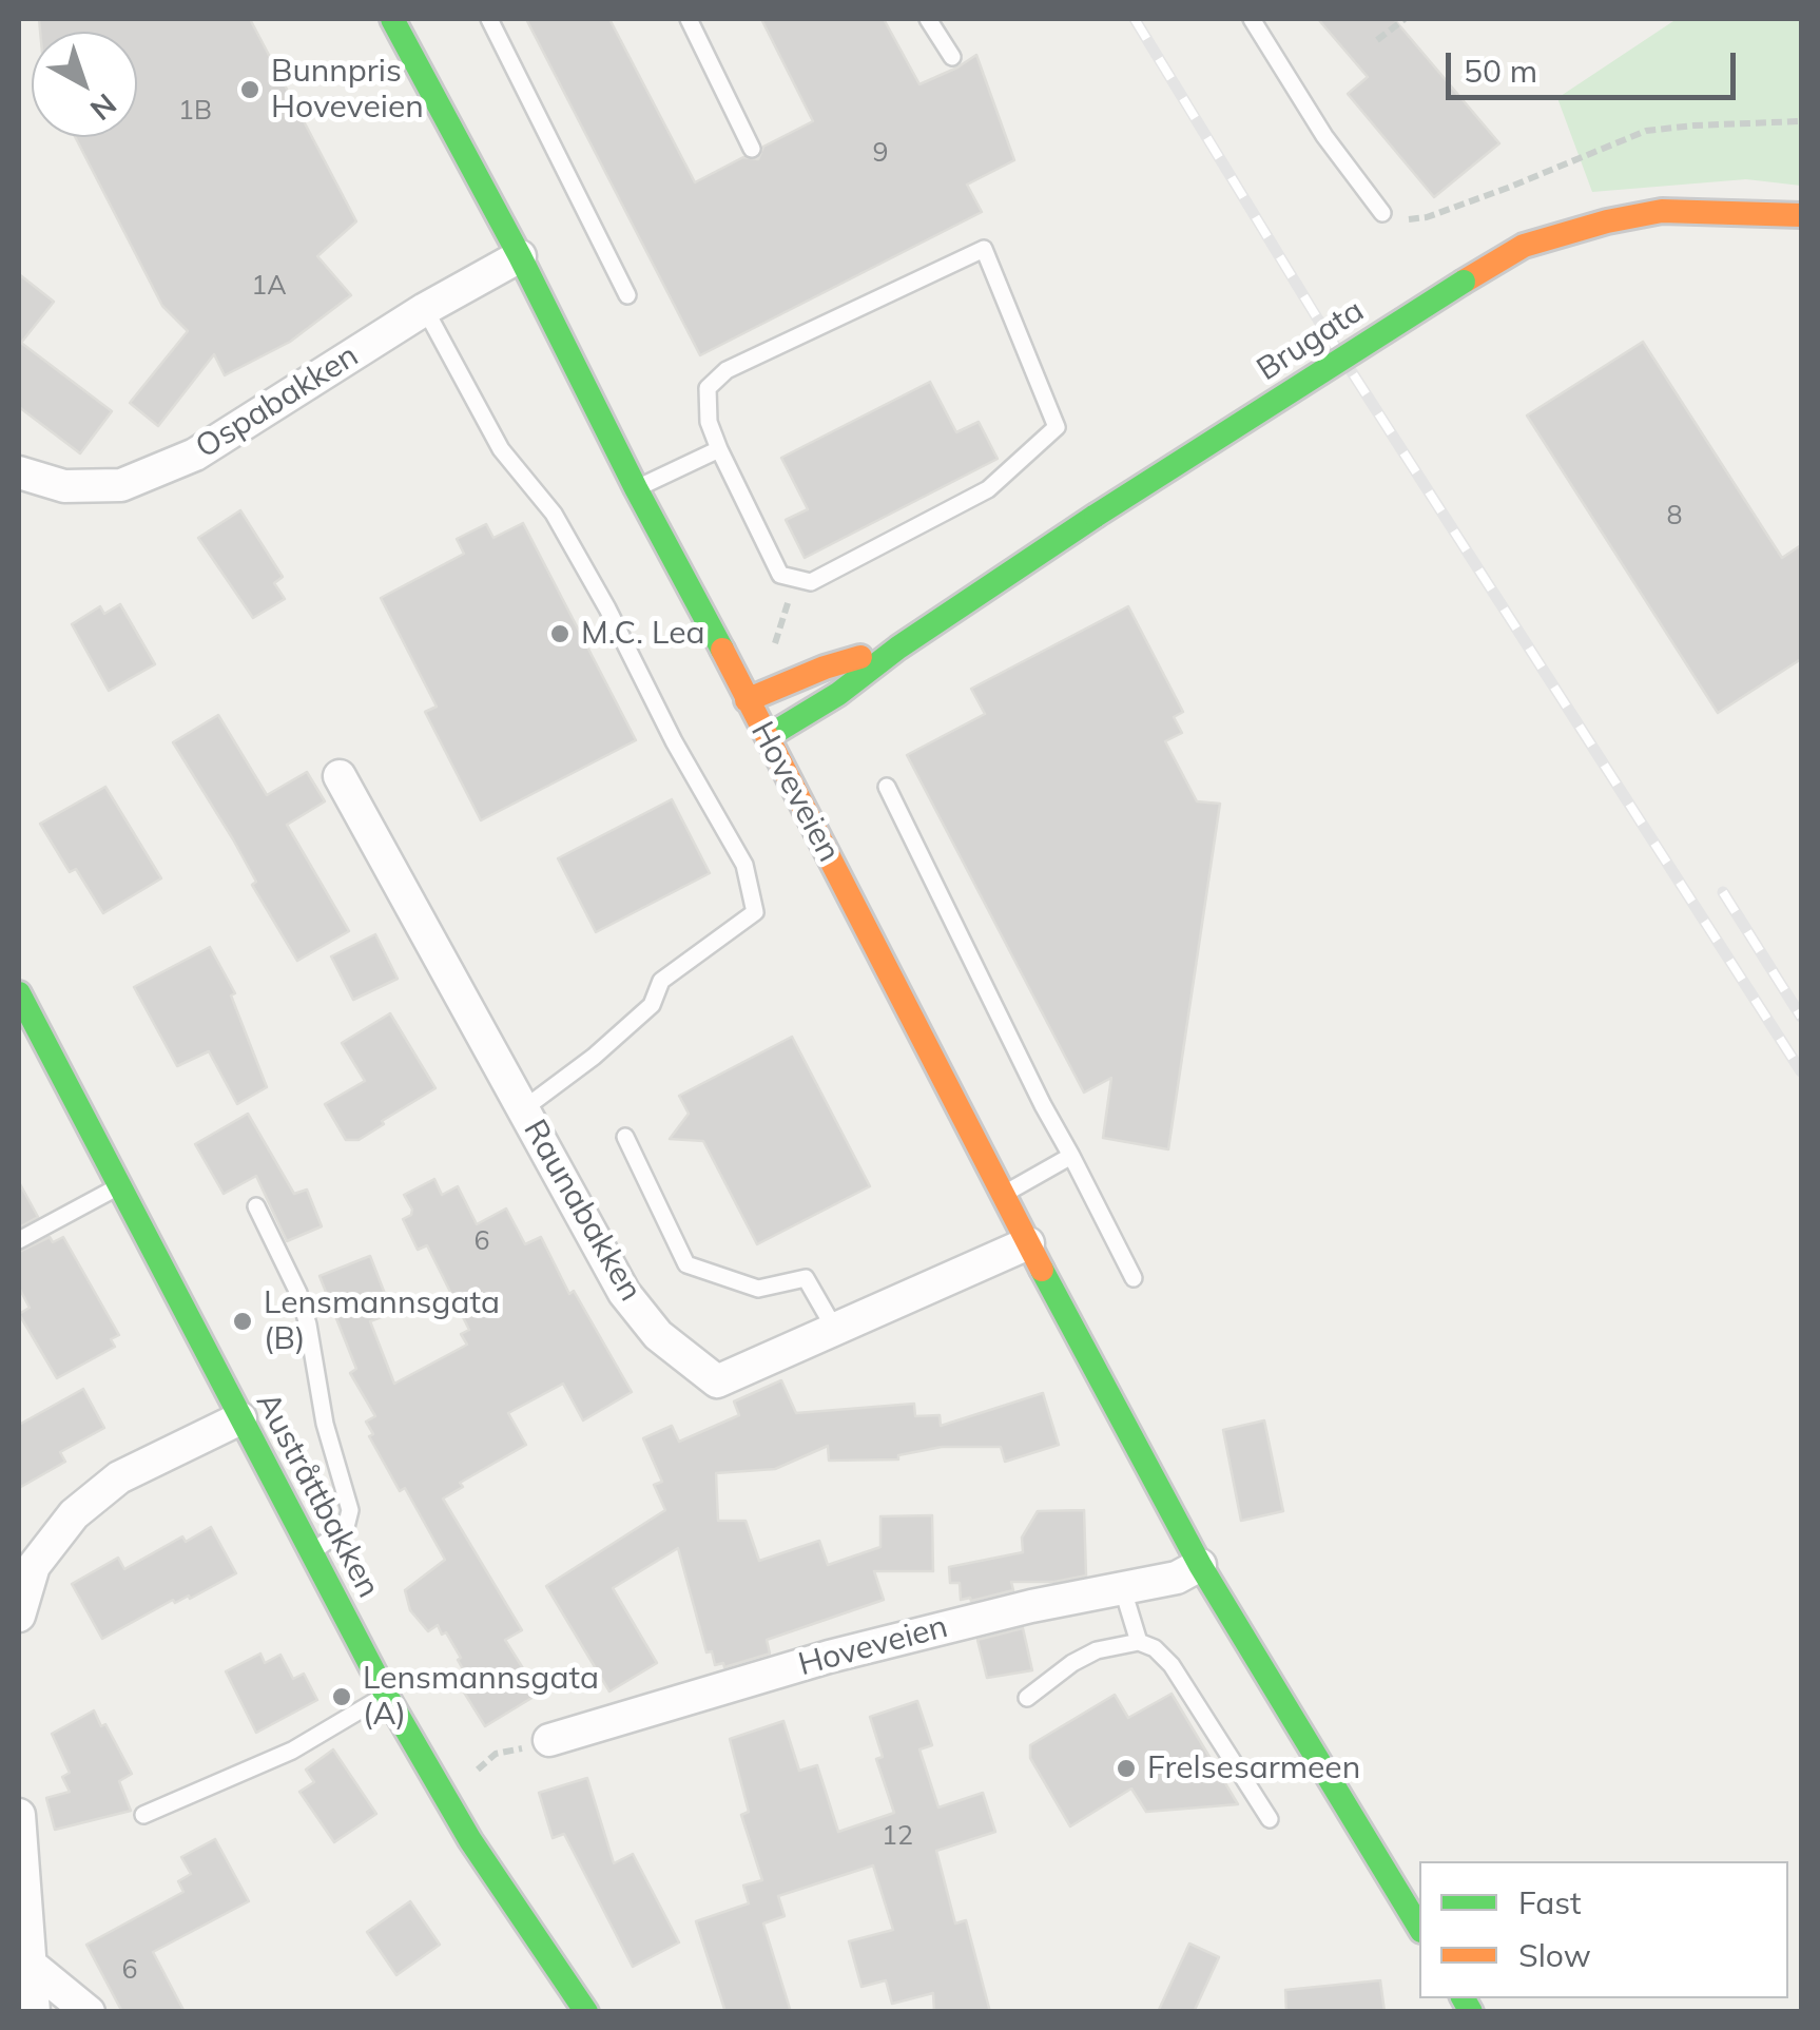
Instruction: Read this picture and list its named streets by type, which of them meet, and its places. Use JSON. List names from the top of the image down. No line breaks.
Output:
{"streets":{"main road":["Brugata","Hoveveien","Austråttbakken"],"street":["Ospabakken","Raunabakken"]},"crossings":[["Brugata","Hoveveien"],["Ospabakken","Hoveveien"],["Hoveveien","Raunabakken"]],"places":["Bunnpris Hoveveien","M.C. Lea","Lensmannsgata (B)","Lensmannsgata (A)","Frelsesarmeen"],"house_numbers":["1B","9","1A","8","6","12","6"],"legend":["Fast","Slow"],"scale_bar":"50 m","north":"bottom right"}
